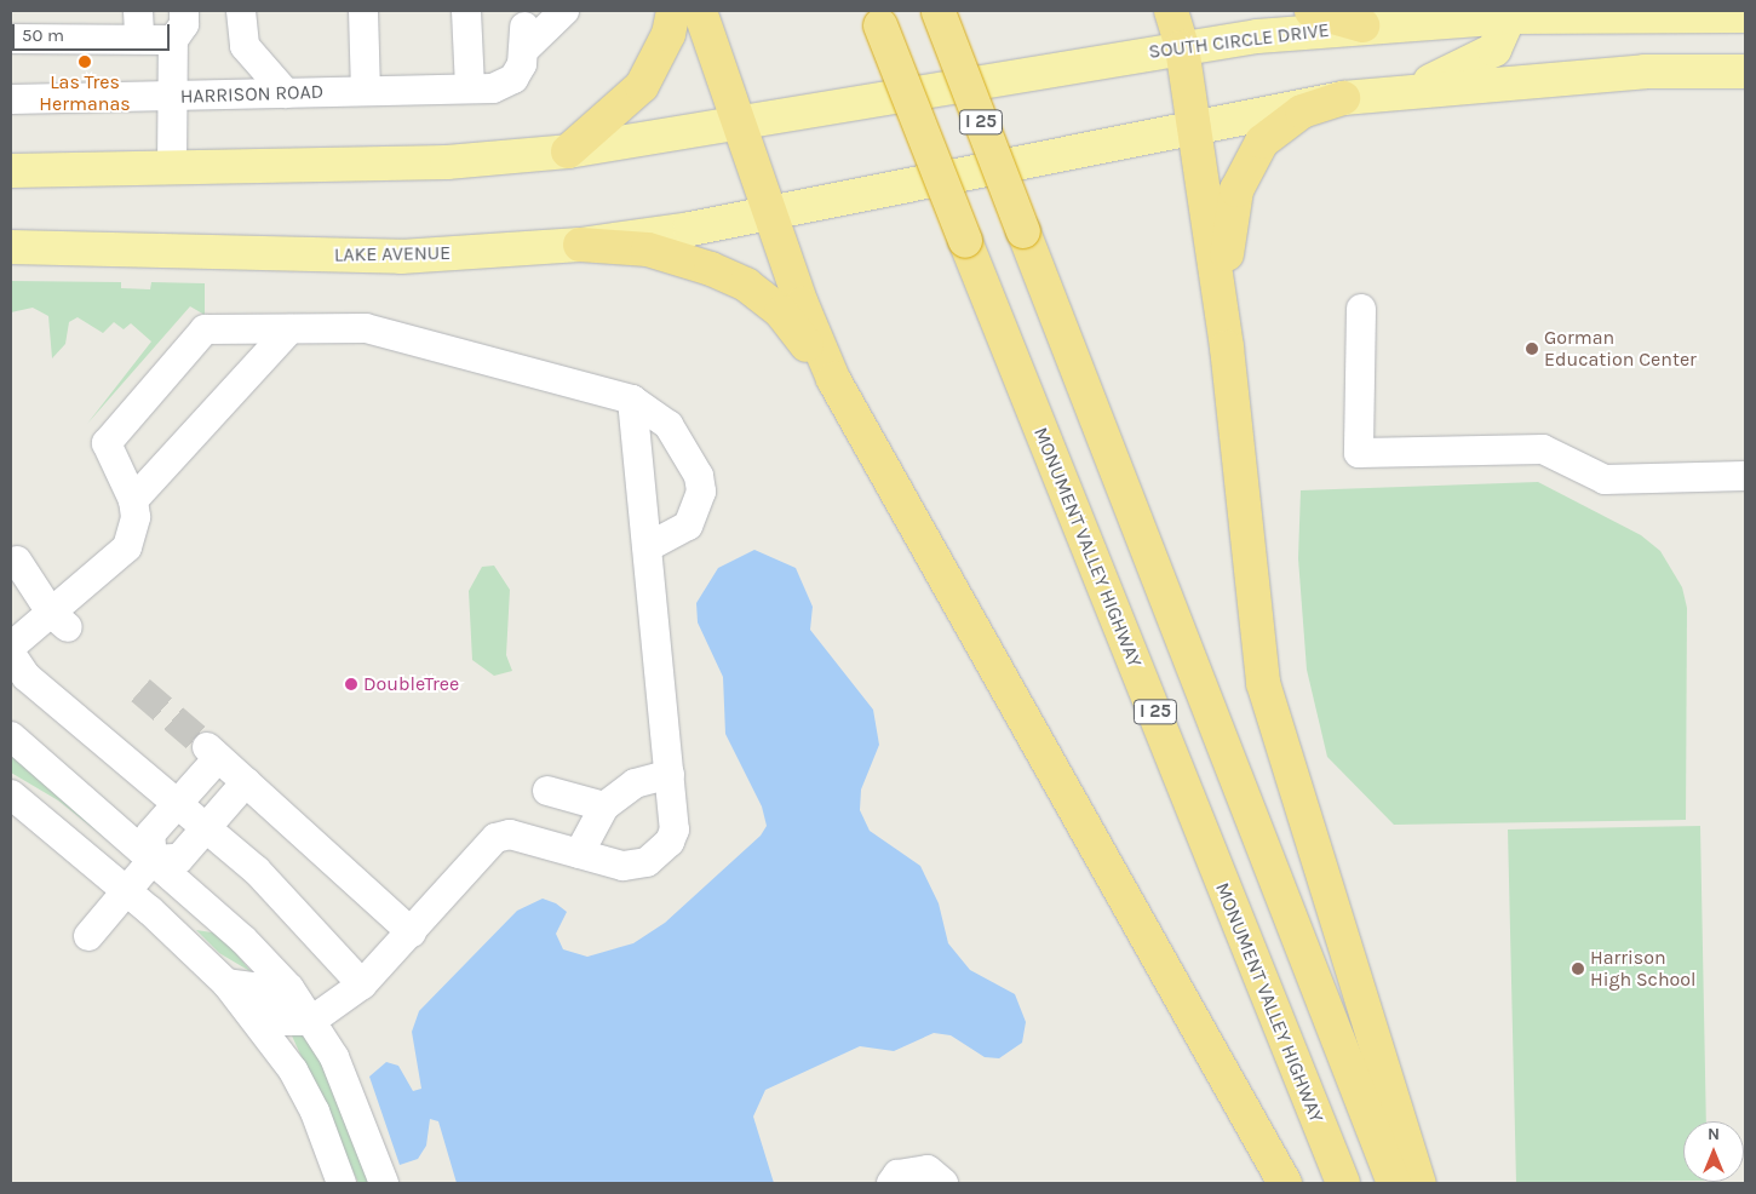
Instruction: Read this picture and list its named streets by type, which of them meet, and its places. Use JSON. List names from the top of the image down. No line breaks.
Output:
{"streets":{"highway":["I 25","MONUMENT VALLEY HIGHWAY"],"main road":["SOUTH CIRCLE DRIVE","LAKE AVENUE"],"street":["HARRISON ROAD"]},"places":["Las Tres Hermanas","Gorman Education Center","DoubleTree","Harrison High School"],"scale_bar":"50 m","north":"top"}
